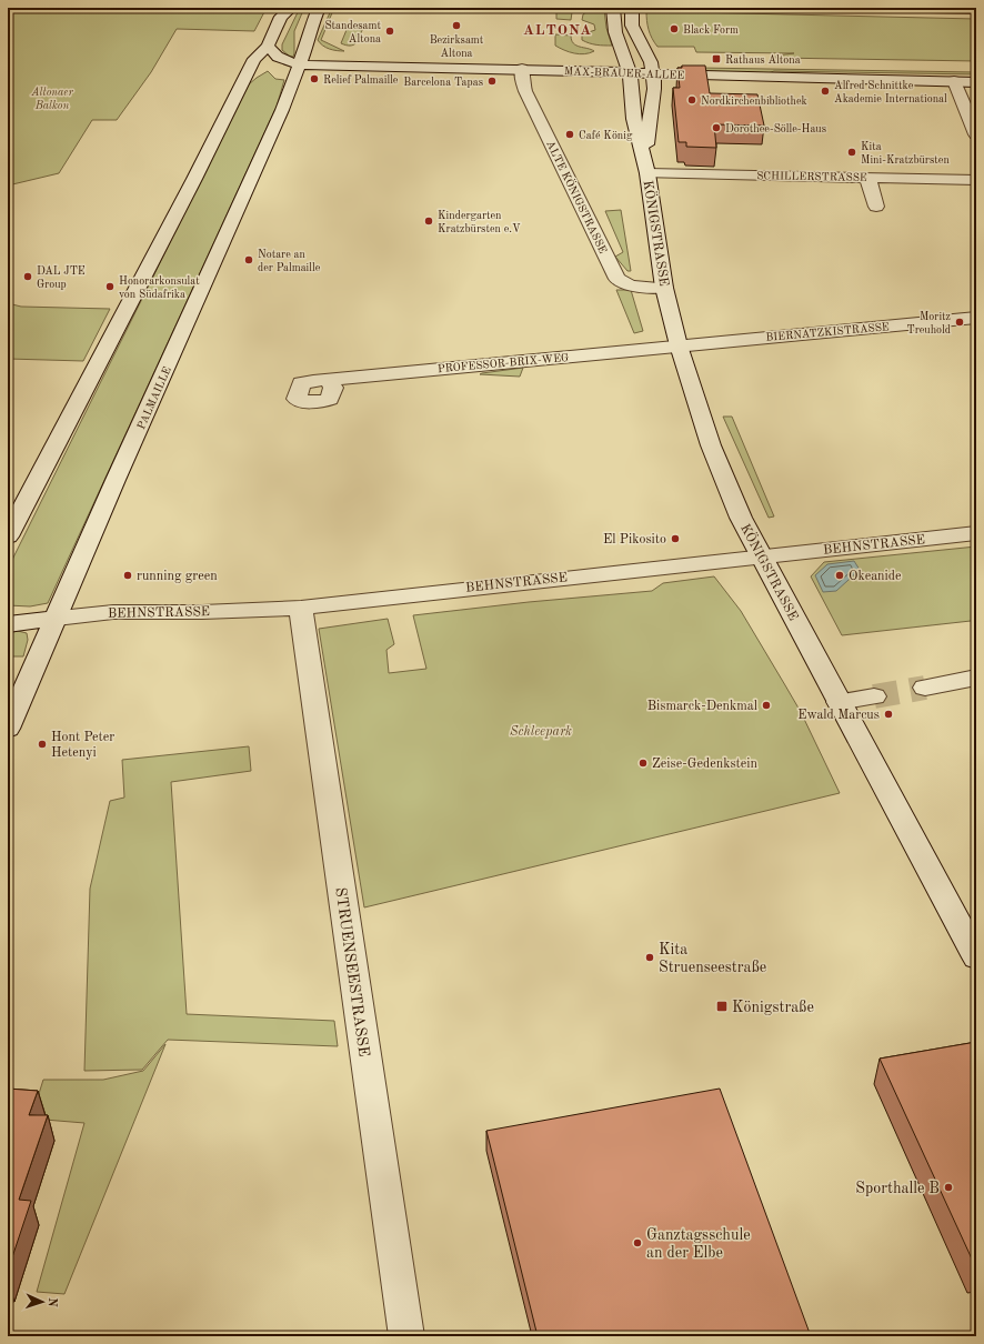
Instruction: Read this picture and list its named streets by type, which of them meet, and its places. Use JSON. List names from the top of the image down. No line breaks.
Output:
{"streets":{"main road":["MAX-BRAUER-ALLEE","SCHILLERSTRASSE","ALTE KÖNIGSTRASSE","KÖNIGSTRASSE","BIERNATZKISTRASSE","PROFESSOR-BRIX-WEG","PALMAILLE","BEHNSTRASSE","STRUENSEESTRASSE"]},"crossings":[["MAX-BRAUER-ALLEE","ALTE KÖNIGSTRASSE"],["MAX-BRAUER-ALLEE","KÖNIGSTRASSE"],["MAX-BRAUER-ALLEE","PALMAILLE"],["SCHILLERSTRASSE","KÖNIGSTRASSE"],["ALTE KÖNIGSTRASSE","KÖNIGSTRASSE"],["KÖNIGSTRASSE","BIERNATZKISTRASSE"],["KÖNIGSTRASSE","PROFESSOR-BRIX-WEG"],["KÖNIGSTRASSE","BEHNSTRASSE"],["BIERNATZKISTRASSE","PROFESSOR-BRIX-WEG"],["PALMAILLE","BEHNSTRASSE"],["BEHNSTRASSE","STRUENSEESTRASSE"]],"districts":["ALTONA"],"parks":["Altonaer Balkon","Schleepark"],"places":{"other":["Bezirksamt Altona","Black Form","Standesamt Altona","Relief Palmaille","Barcelona Tapas","Alfred Schnittke Akademie International","Nordkirchenbibliothek","Dorothee-Sölle-Haus","Café König","Kita Mini-Kratzbürsten","Kindergarten Kratzbürsten e.V","Notare an der Palmaille","DAL JTE Group","Honorarkonsulat von Südafrika","Moritz Treuhold","El Pikosito","running green","Okeanide","Bismarck-Denkmal","Ewald Marcus","Hont Peter Hetenyi","Zeise-Gedenkstein","Kita Struenseestraße","Sporthalle B","Ganztagsschule an der Elbe"],"transit":["Rathaus Altona","Königstraße"]},"north":"right"}
